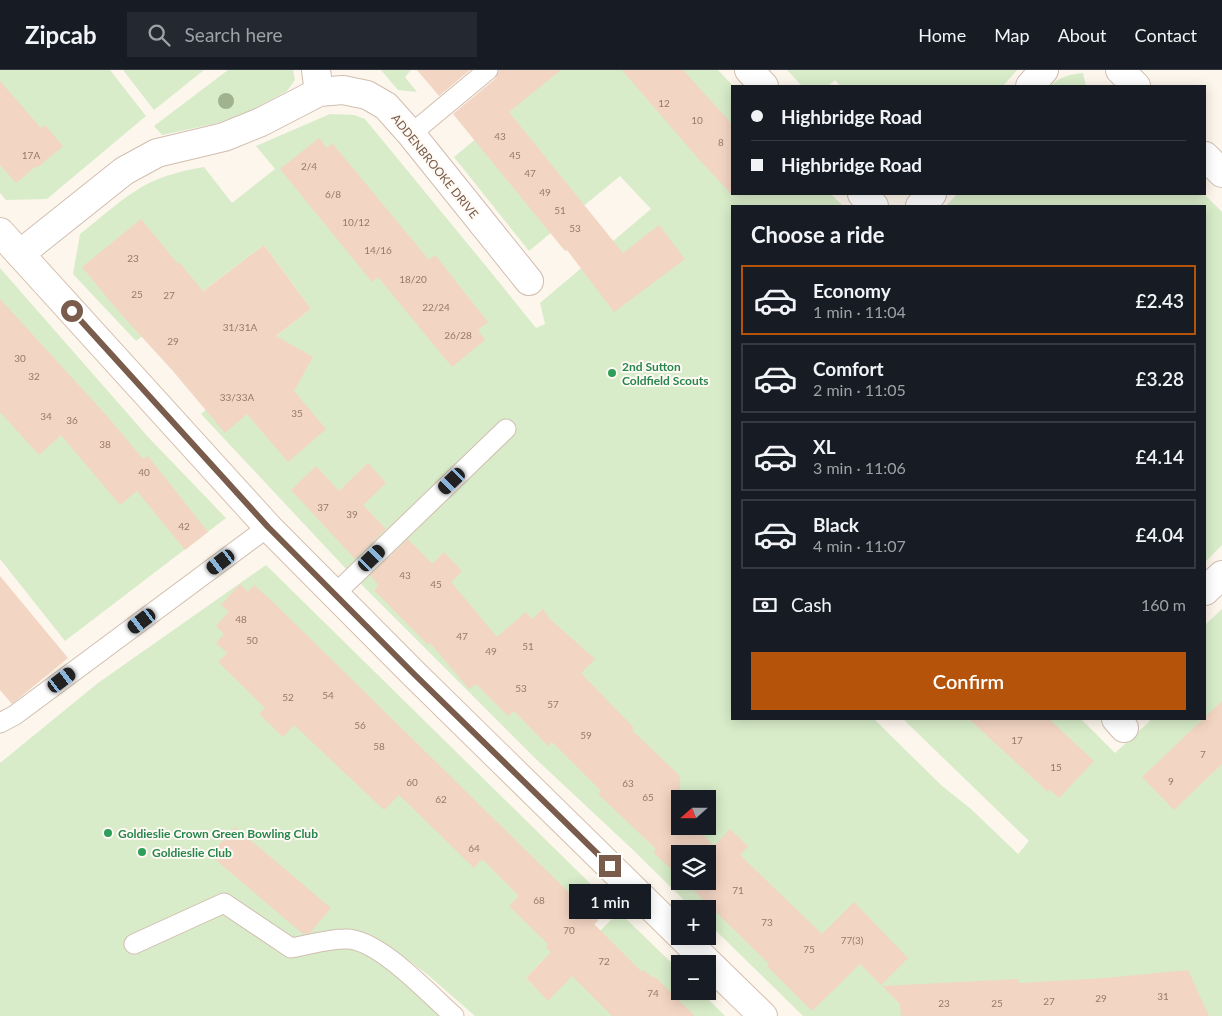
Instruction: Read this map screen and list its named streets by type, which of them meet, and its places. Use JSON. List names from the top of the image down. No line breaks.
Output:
{"streets":{"street":["ADDENBROOKE DRIVE"]},"places":["2nd Sutton Coldfield Scouts","Goldieslie Crown Green Bowling Club","Goldieslie Club"],"house_numbers":["12","10","43","8","17A","45","2/4","47","49","6/8","51","10/12","53","14/16","23","18/20","25","27","22/24","31/31A","26/28","29","30","32","33/33A","35","34","36","38","40","37","39","42","43","45","48","47","50","51","49","53","54","52","57","56","59","17","58","7","15","9","60","63","65","62","64","71","68","73","70","77(3)","75","72","74","31","29","27","23","25"],"north":"left","page":{"header":"Zipcab","search":"Search here","nav":["Home","Map","About","Contact"],"banner":["Highbridge Road","Highbridge Road"],"heading":"Choose a ride","list":[{"name":"Economy","note":"1 min · 11:04","value":"£2.43"},{"name":"Comfort","note":"2 min · 11:05","value":"£3.28"},{"name":"XL","note":"3 min · 11:06","value":"£4.14"},{"name":"Black","note":"4 min · 11:07","value":"£4.04"}],"pay":["Cash","160 m"],"buttons":"Confirm","map_buttons":["+","−"],"bubble":"1 min"}}
